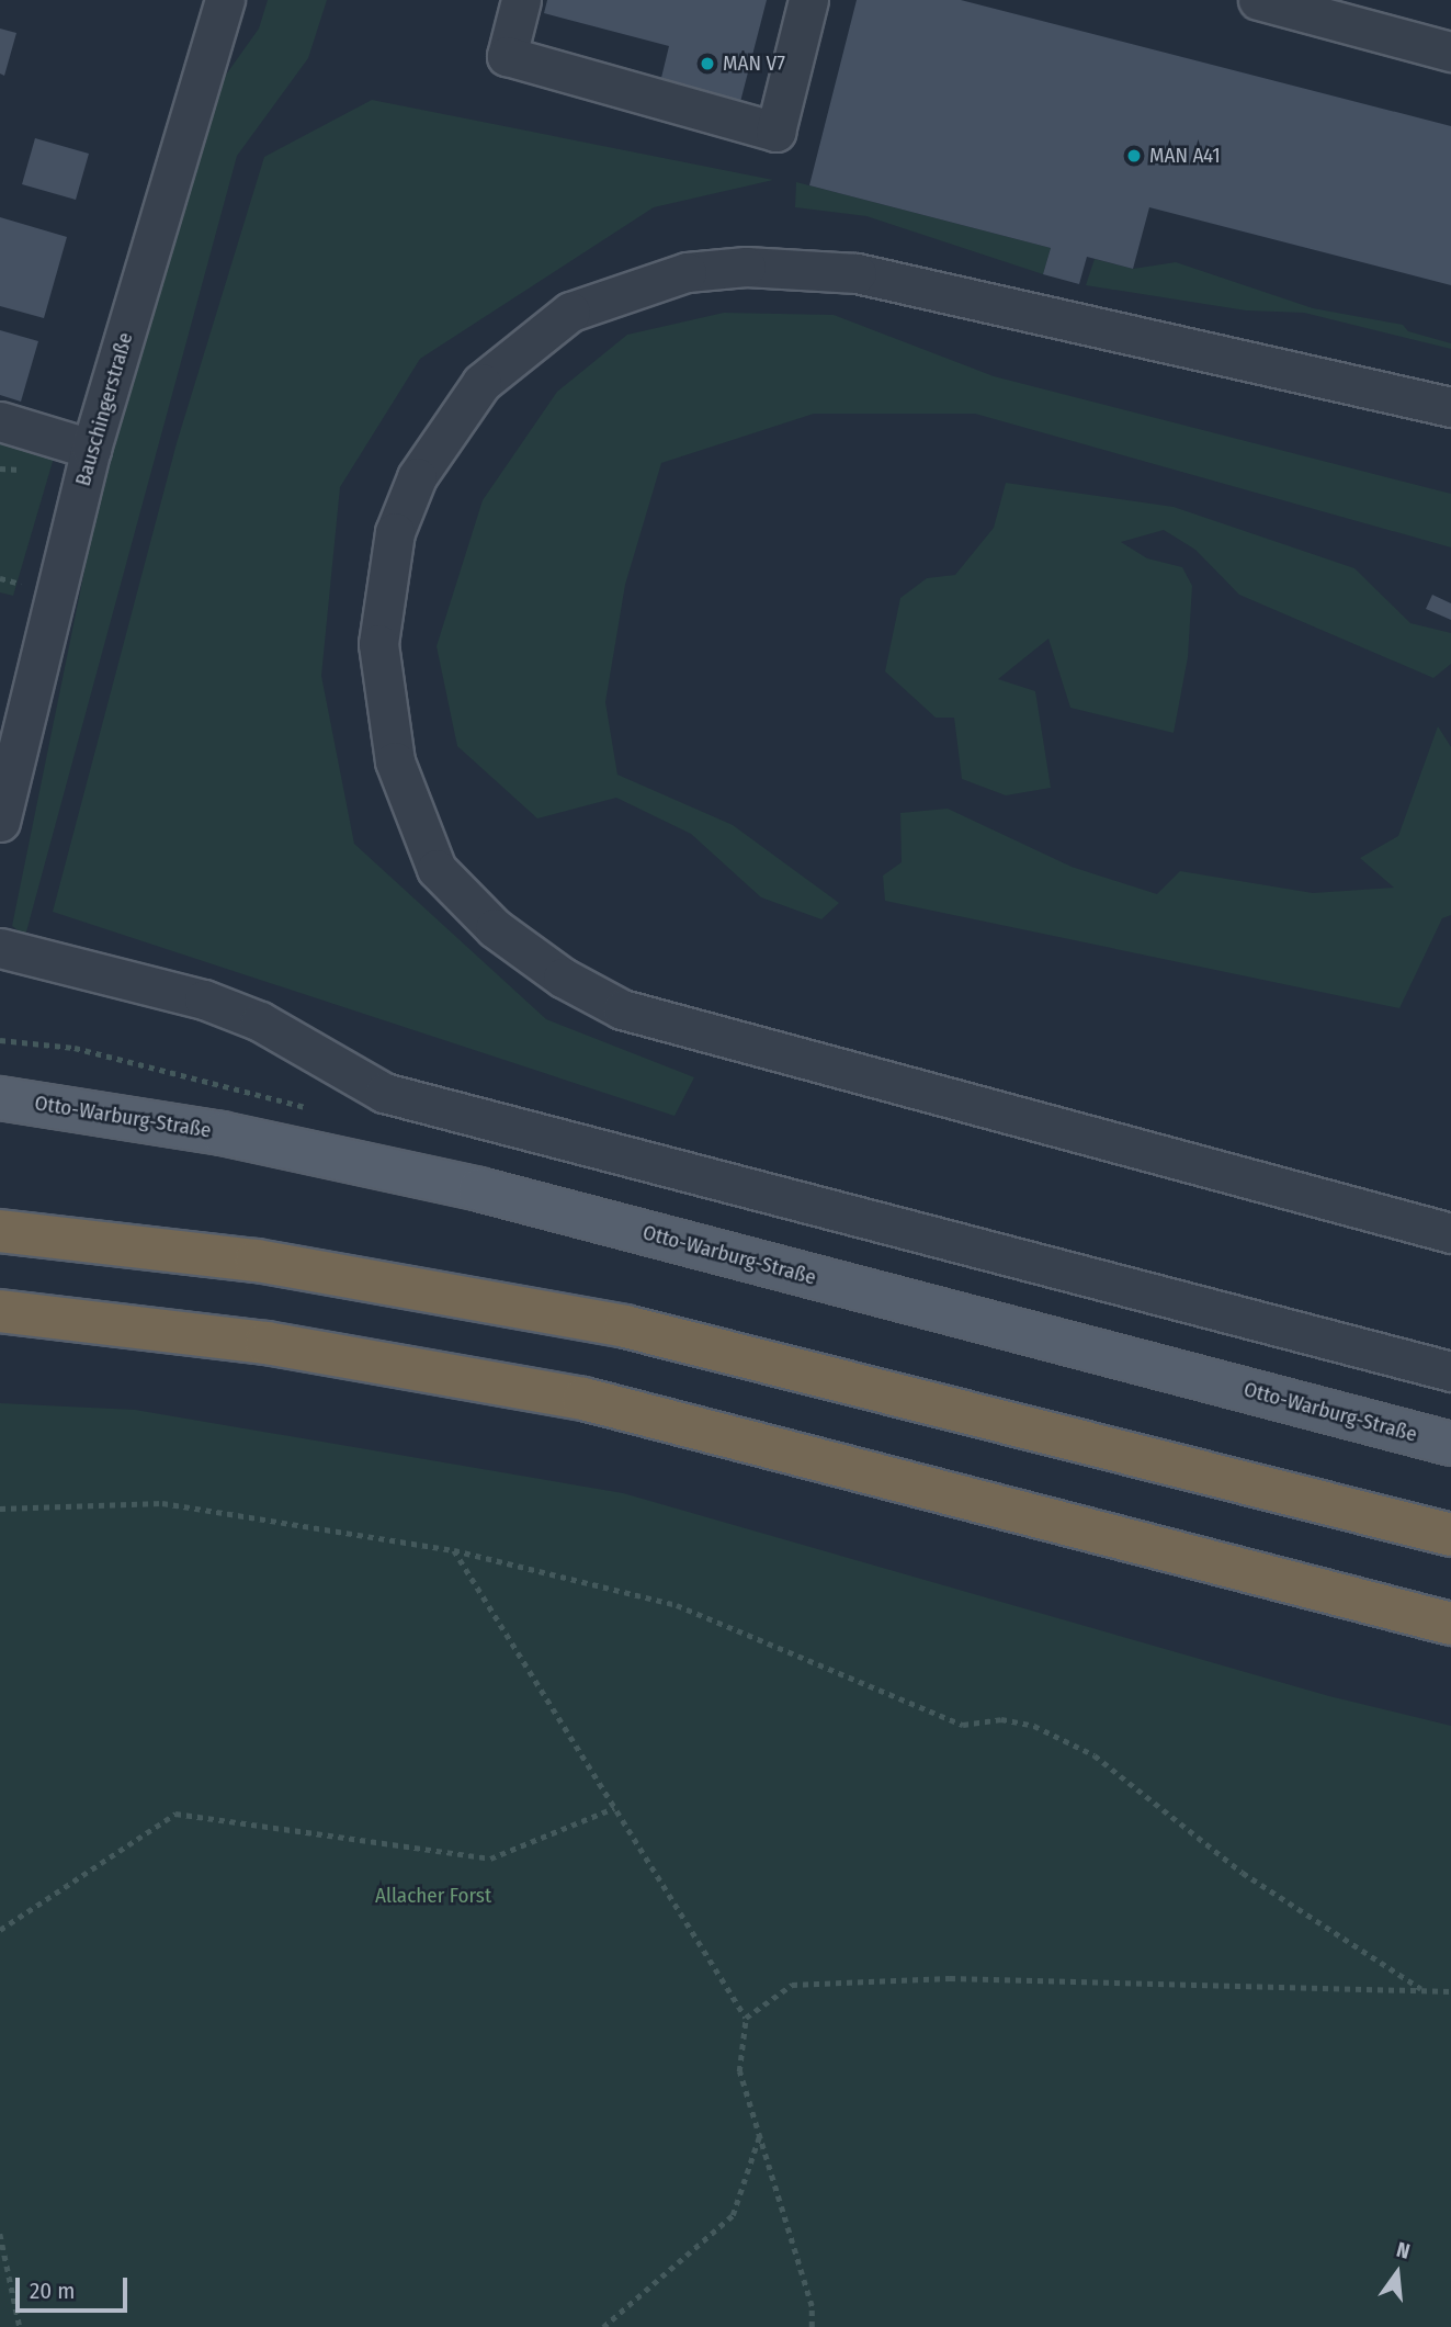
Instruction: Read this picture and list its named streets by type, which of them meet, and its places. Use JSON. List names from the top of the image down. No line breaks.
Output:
{"streets":{"main road":["Otto-Warburg-Straße"],"street":["Bauschingerstraße"]},"parks":["Allacher Forst"],"places":["MAN V7","MAN A41"],"scale_bar":"20 m","north":"top"}
